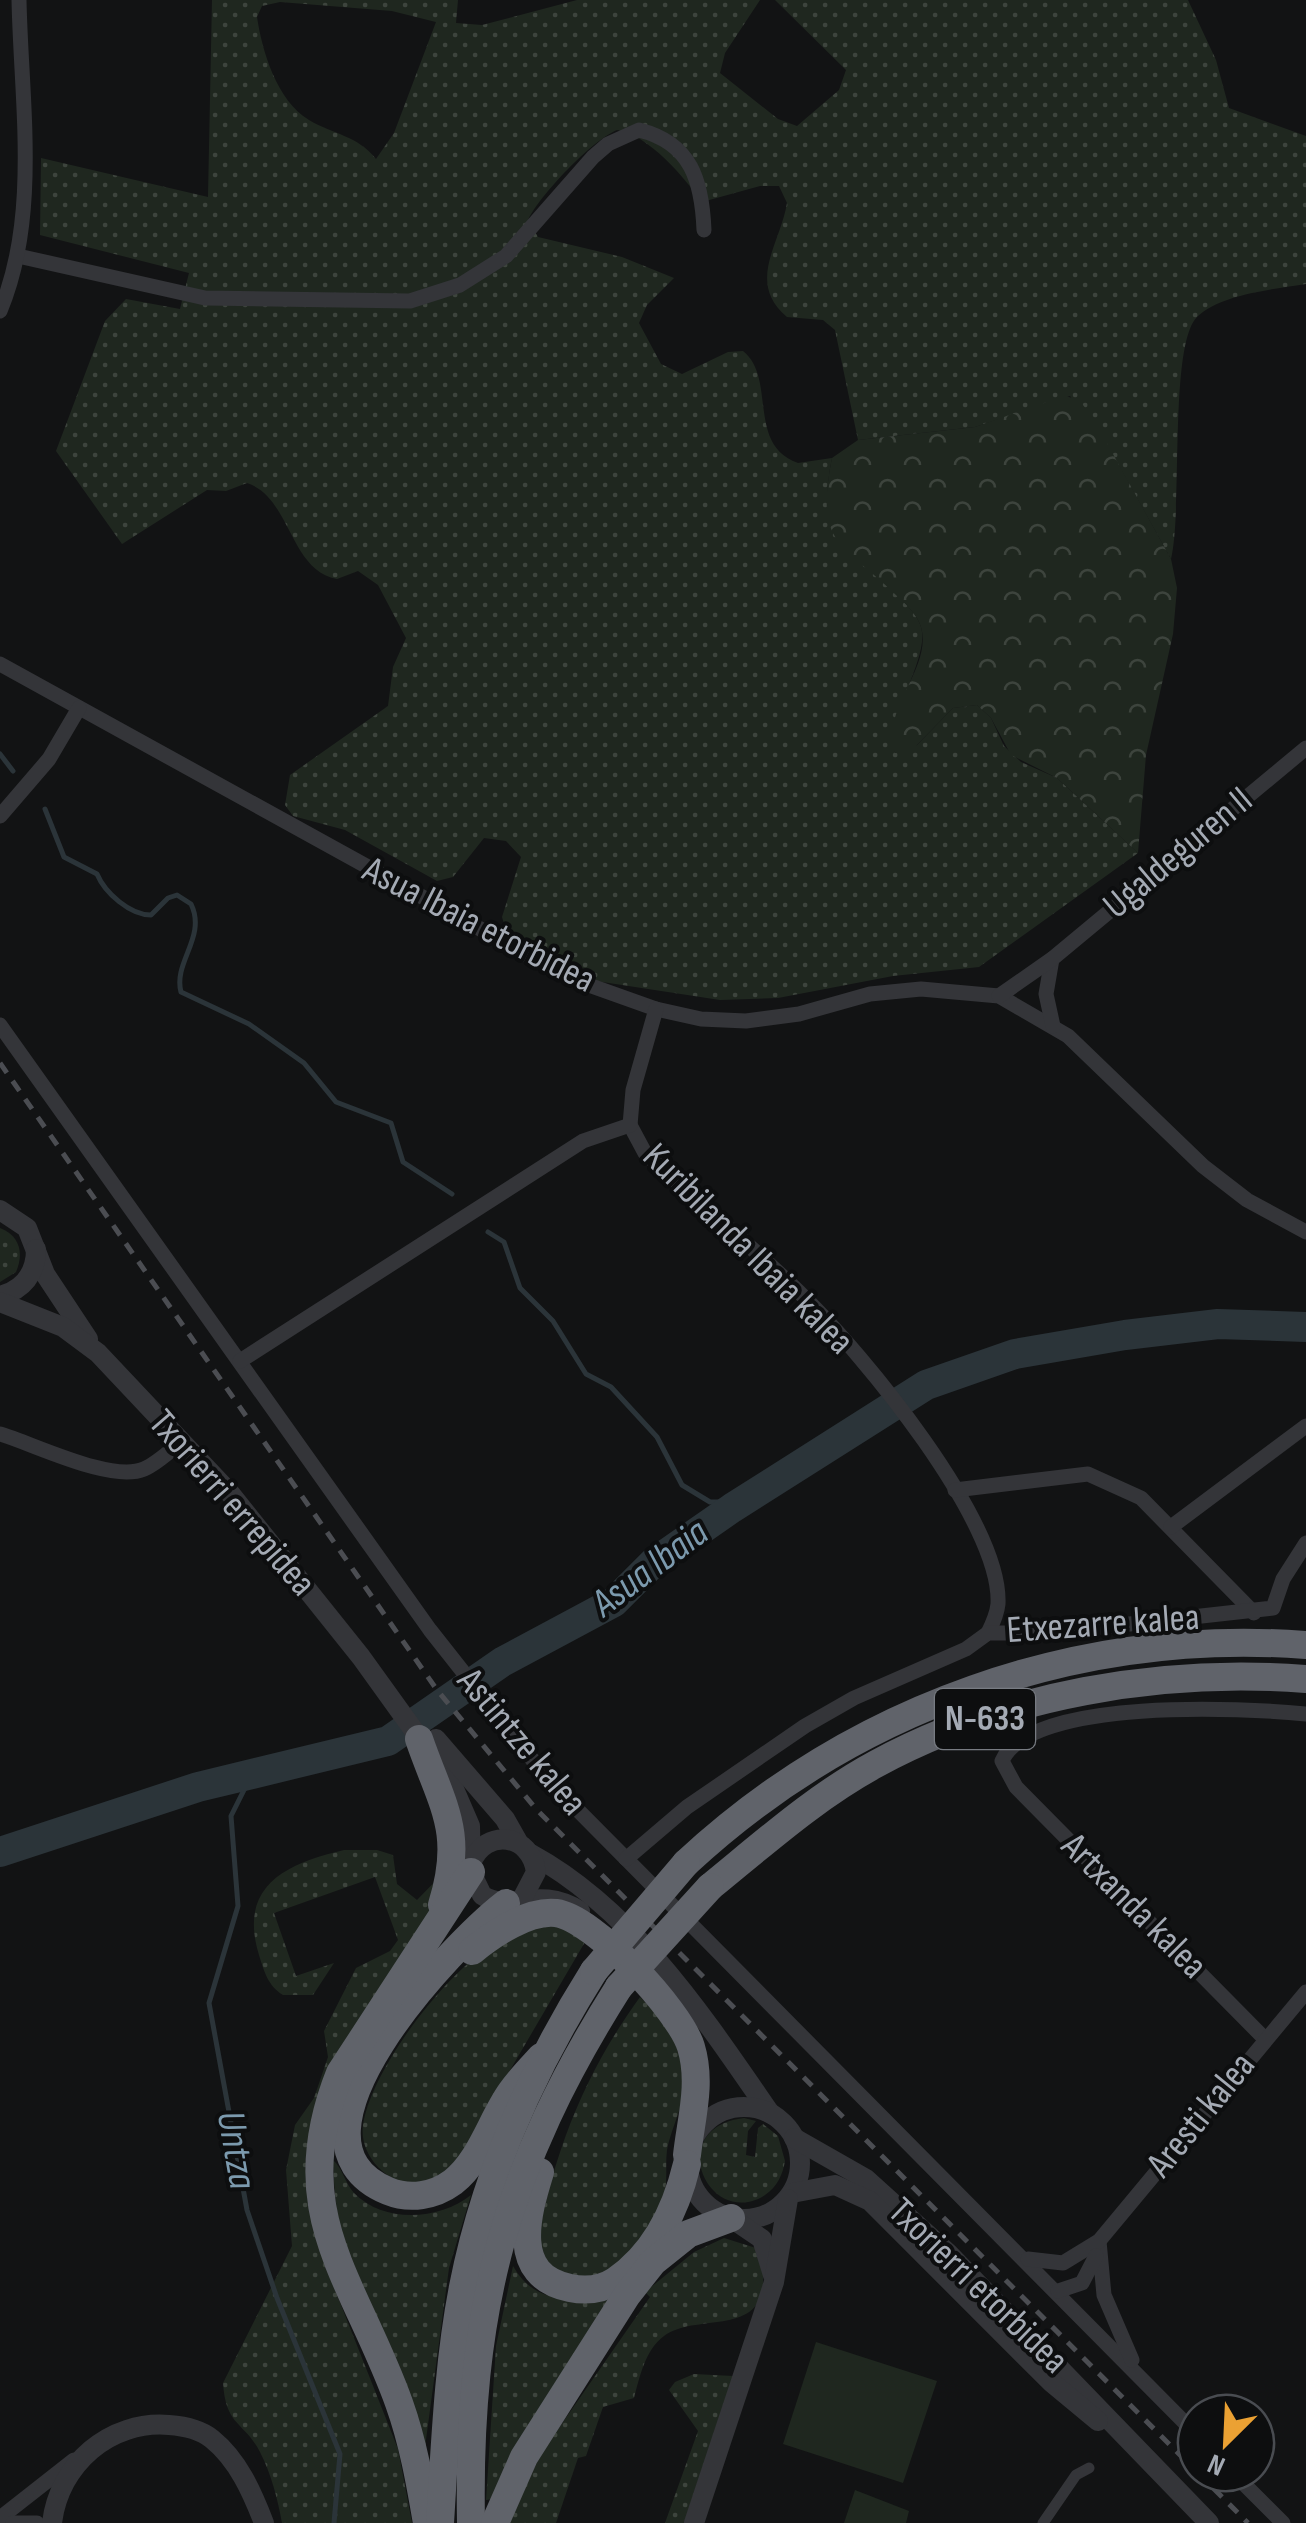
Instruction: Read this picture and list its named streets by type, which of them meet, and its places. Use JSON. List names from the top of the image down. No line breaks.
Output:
{"streets":{"highway":["N-633"],"street":["Ugaldeguren II","Asua Ibaia etorbidea","Kuribilanda Ibaia kalea","Txorierri errepidea","Etxezarre kalea","Astintze kalea","Artxanda kalea","Aresti kalea","Txorierri etorbidea"]},"crossings":[["Ugaldeguren II","Asua Ibaia etorbidea"],["Kuribilanda Ibaia kalea","Etxezarre kalea"],["Txorierri errepidea","Txorierri etorbidea"],["Etxezarre kalea","Astintze kalea"],["Astintze kalea","Aresti kalea"],["Artxanda kalea","Aresti kalea"]],"water":["Asua Ibaia","Untza"],"north":"bottom left"}
